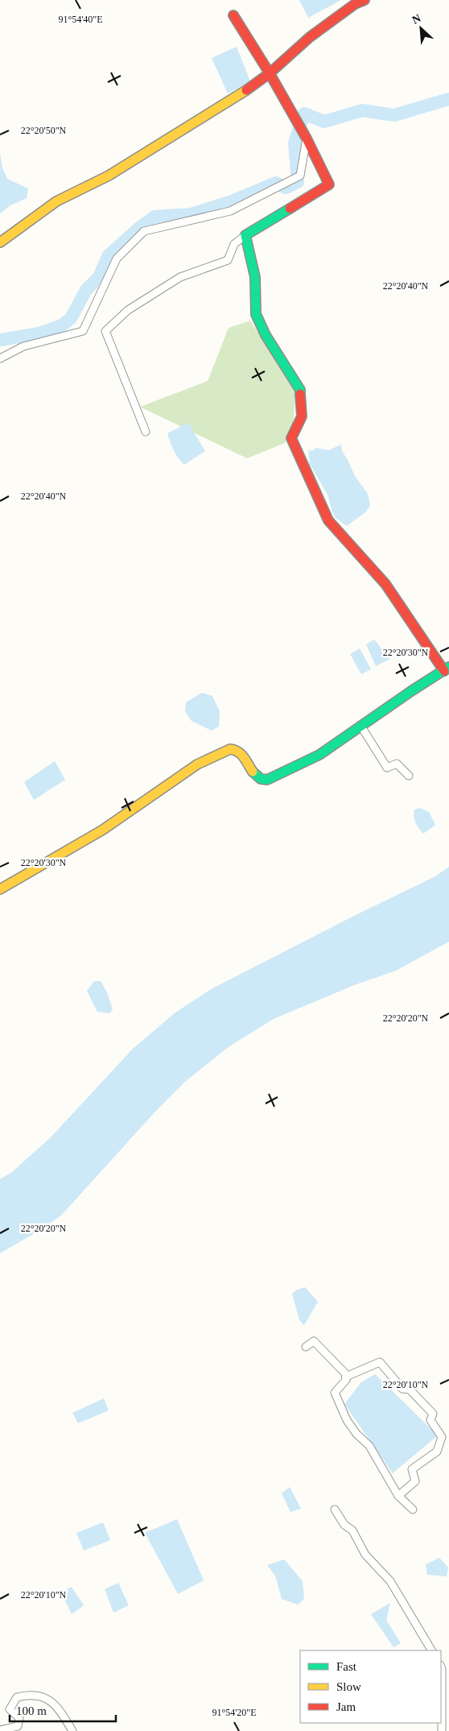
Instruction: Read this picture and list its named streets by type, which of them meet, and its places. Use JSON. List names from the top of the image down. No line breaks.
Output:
{"legend":["Fast","Slow","Jam"],"scale_bar":"100 m","north":"top left","coordinates":["91°54'40\"E","22°20'50\"N","22°20'40\"N","22°20'30\"N","22°20'20\"N","22°20'10\"N","91°54'20\"E"]}
